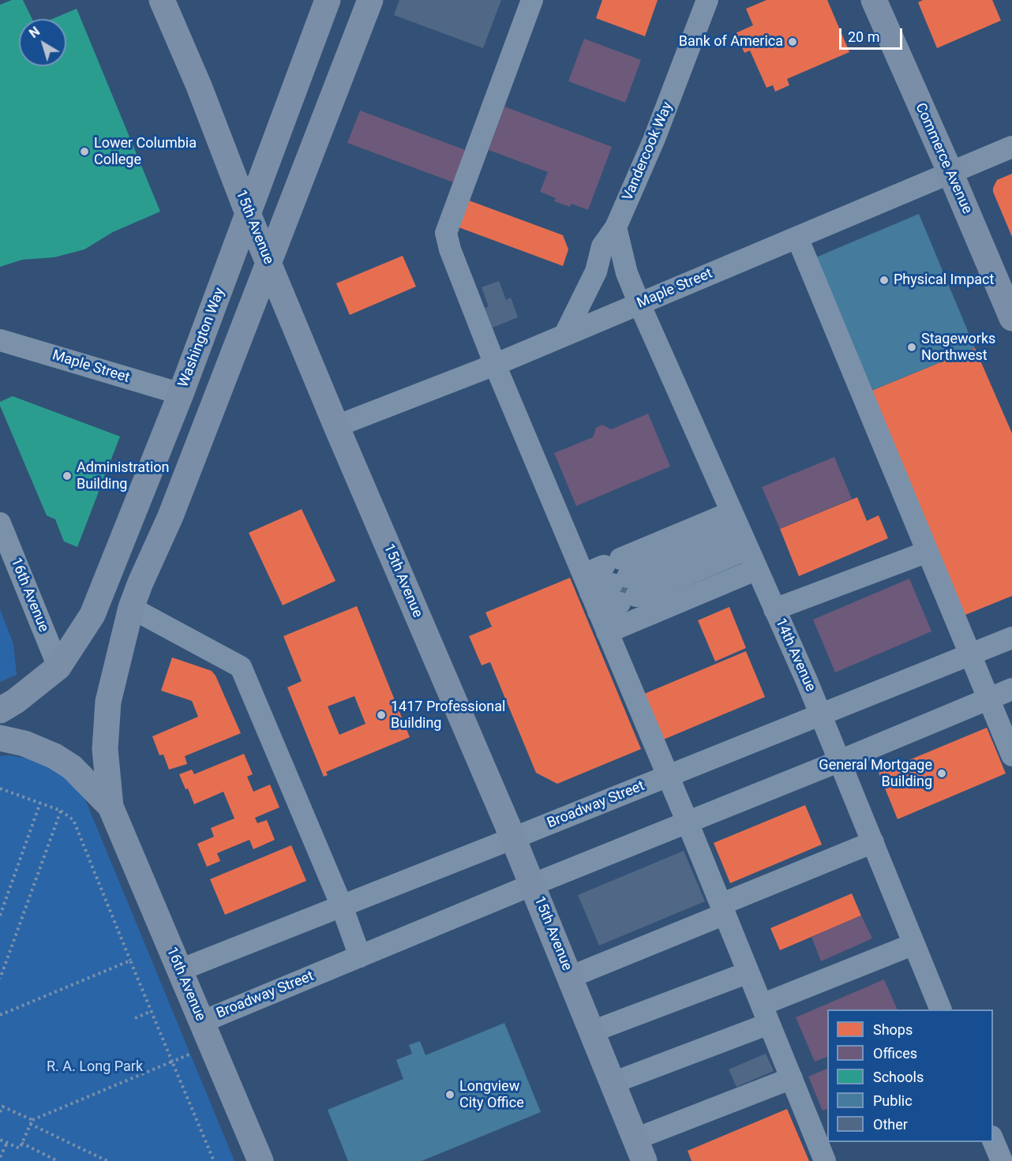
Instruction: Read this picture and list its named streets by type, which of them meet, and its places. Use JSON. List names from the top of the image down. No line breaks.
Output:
{"streets":{"main road":["Commerce Avenue","15th Avenue","Washington Way","16th Avenue"],"street":["Vandercook Way","Maple Street","14th Avenue","Broadway Street"]},"crossings":[["Vandercook Way","Maple Street"],["Commerce Avenue","Maple Street"],["15th Avenue","Maple Street"],["15th Avenue","Washington Way"],["15th Avenue","16th Avenue"],["15th Avenue","Broadway Street"],["Maple Street","Washington Way"],["Maple Street","14th Avenue"],["Washington Way","16th Avenue"],["16th Avenue","Broadway Street"],["14th Avenue","Broadway Street"]],"parks":["R. A. Long Park"],"places":["Bank of America","Lower Columbia College","Physical Impact","Stageworks Northwest","Administration Building","1417 Professional Building","General Mortgage Building","Longview City Office"],"legend":["Shops","Offices","Schools","Public","Other"],"scale_bar":"20 m","north":"top left"}
